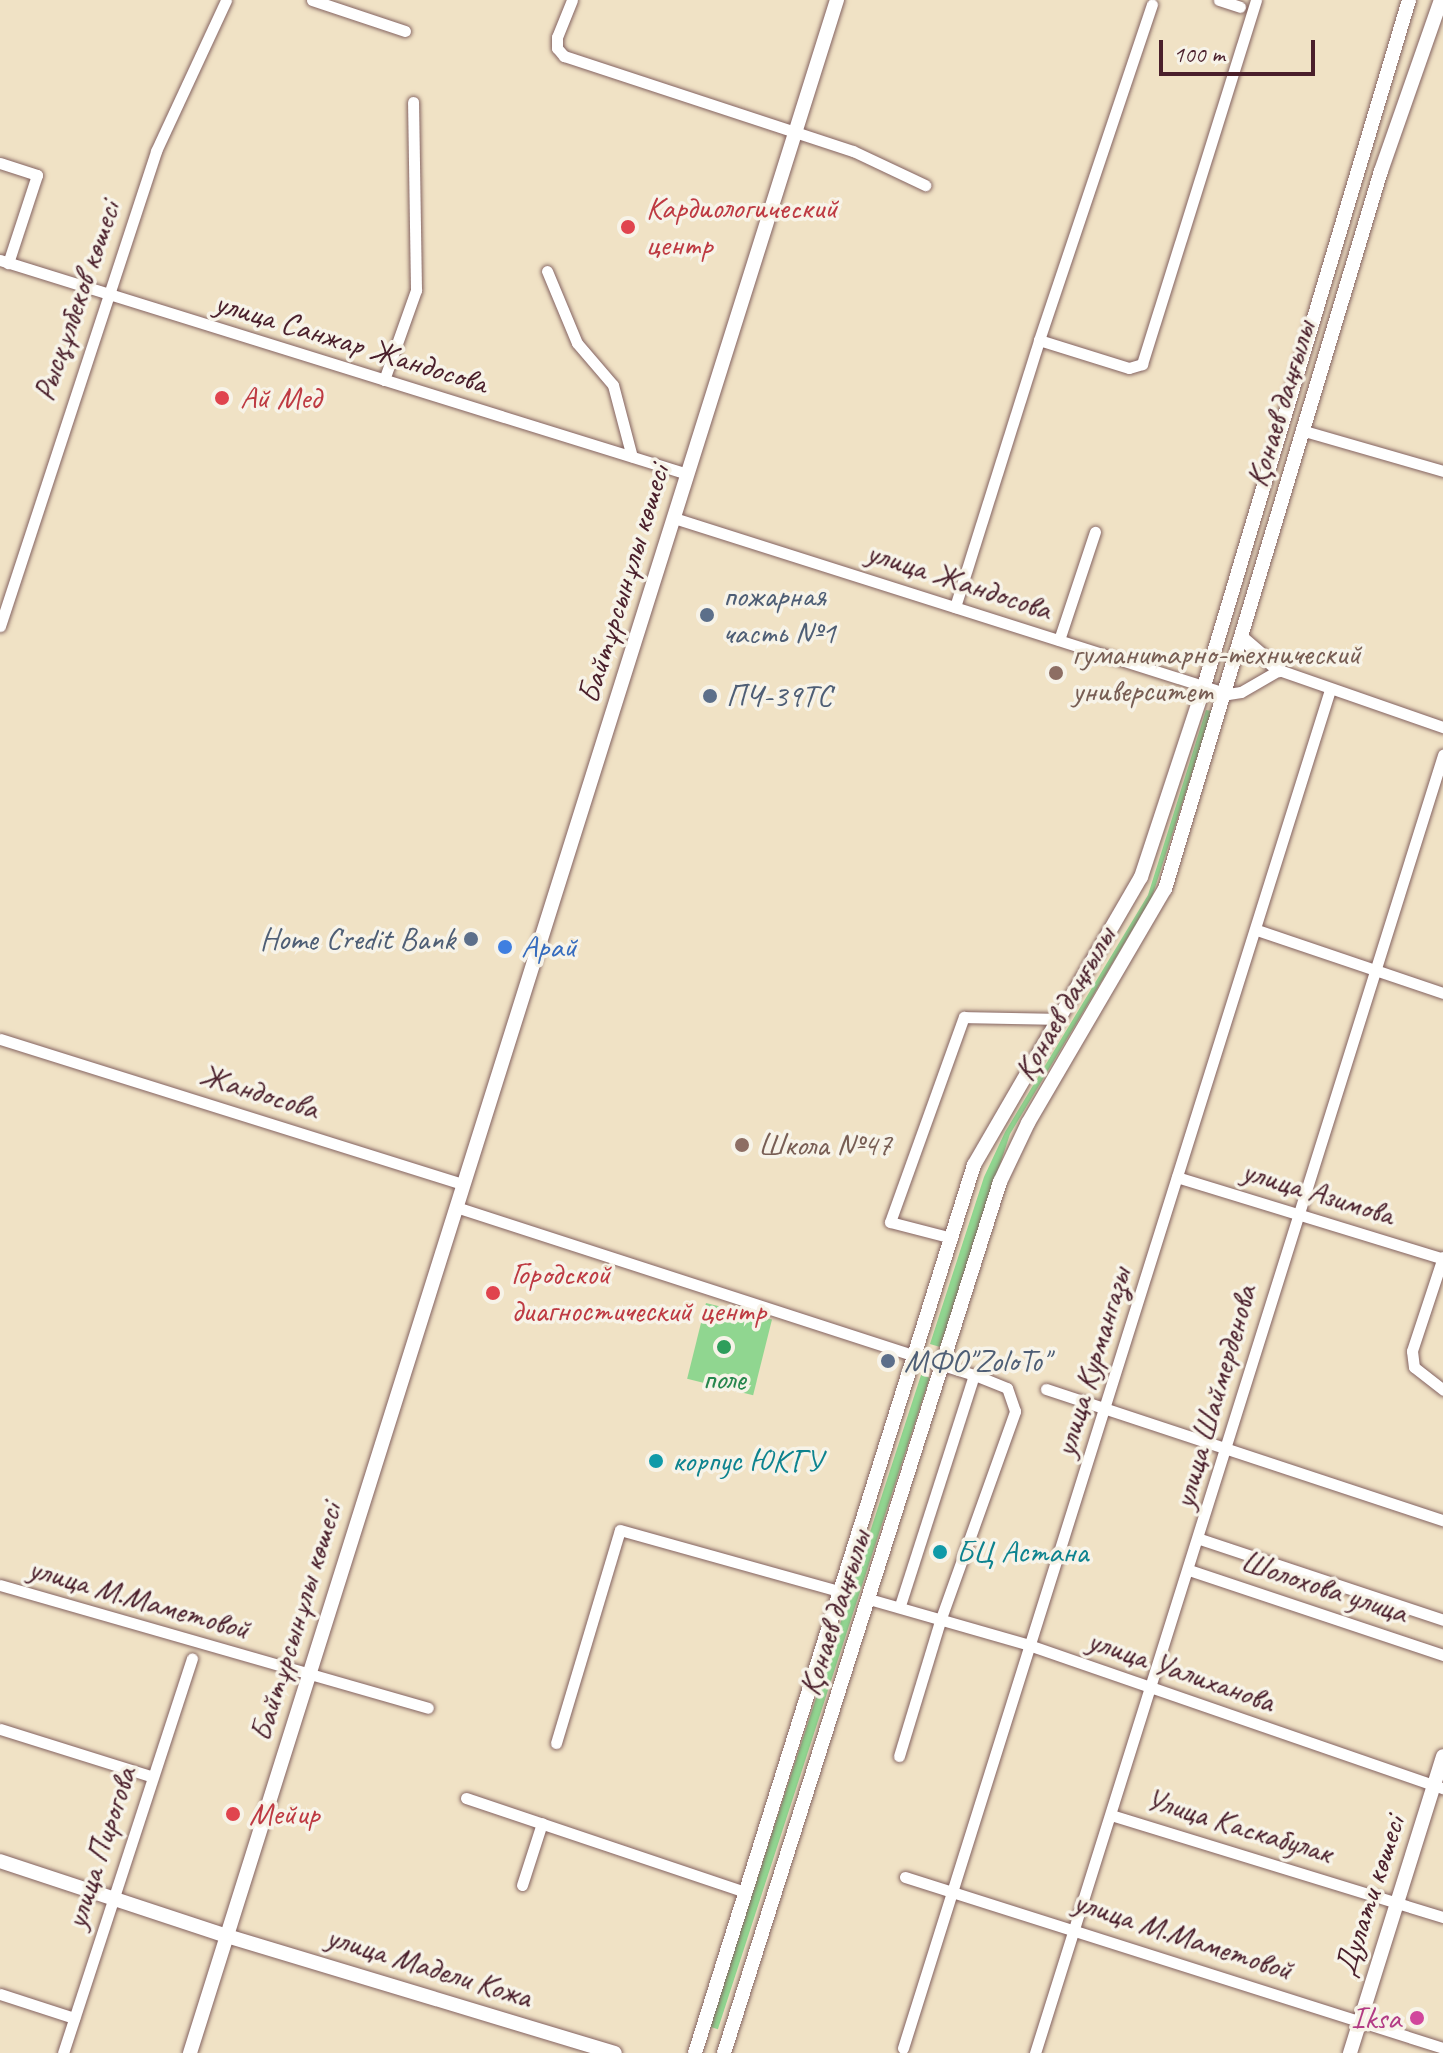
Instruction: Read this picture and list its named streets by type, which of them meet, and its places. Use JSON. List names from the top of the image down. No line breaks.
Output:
{"streets":{"main road":["Қонаев даңғылы","Байтұрсынұлы көшесі","Дулати көшесі","улица Мадели Кожа"],"street":["Рысқұлбеков көшесі","улица Санжар Жандосова","улица Жандосова","Жандосова","улица Азимова","улица Курмангазы","улица Шаймерденова","Шолохова улица","улица М.Маметовой","улица Уалиханова","Улица Каскабулак","улица Пирогова"]},"crossings":[["Рысқұлбеков көшесі","улица Санжар Жандосова"],["улица Санжар Жандосова","Байтұрсынұлы көшесі"],["Қонаев даңғылы","улица Жандосова"],["Қонаев даңғылы","улица Уалиханова"],["улица Жандосова","Байтұрсынұлы көшесі"],["Байтұрсынұлы көшесі","Жандосова"],["Байтұрсынұлы көшесі","улица М.Маметовой"],["Байтұрсынұлы көшесі","улица Мадели Кожа"],["улица Азимова","улица Курмангазы"],["улица Азимова","улица Шаймерденова"],["улица Курмангазы","улица М.Маметовой"],["улица Курмангазы","улица Уалиханова"],["улица Шаймерденова","Шолохова улица"],["улица Шаймерденова","улица М.Маметовой"],["улица Шаймерденова","улица Уалиханова"],["улица Шаймерденова","Улица Каскабулак"],["улица М.Маметовой","Дулати көшесі"],["улица Уалиханова","Дулати көшесі"],["Улица Каскабулак","Дулати көшесі"],["улица Пирогова","улица Мадели Кожа"]],"places":["Кардиологический центр","Ай Мед","пожарная часть №1","гуманитарно-технический университет","ПЧ-39ТС","Home Credit Bank","Арай","Школа №47","Городской диагностический центр","поле","МФО\"ZoloTo\"","корпус ЮКГУ","БЦ Астана","Мейир","Iksa"],"scale_bar":"100 m"}
